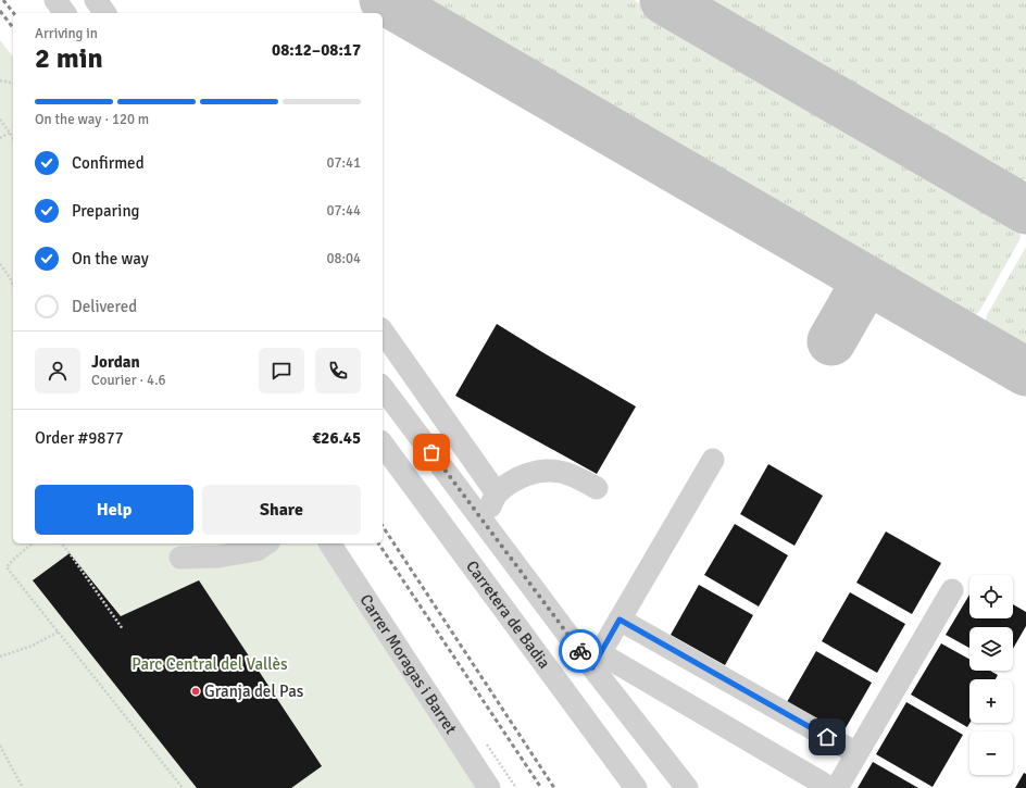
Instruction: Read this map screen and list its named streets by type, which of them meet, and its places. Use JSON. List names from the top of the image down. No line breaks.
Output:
{"streets":{"street":["Carretera de Badia","Carrer Moragas i Barret"]},"parks":["Parc Central del Vallès"],"places":["Granja del Pas"],"page":{"heading":["2 min","Arriving in","08:12–08:17"],"panel":["Jordan","Courier · 4.6","Order #9877","€26.45"],"bar":"On the way · 120 m","list":[["Confirmed","07:41"],["Preparing","07:44"],["On the way","08:04"],"Delivered"],"buttons":["Help","Share"],"map_buttons":["+","−"]}}
